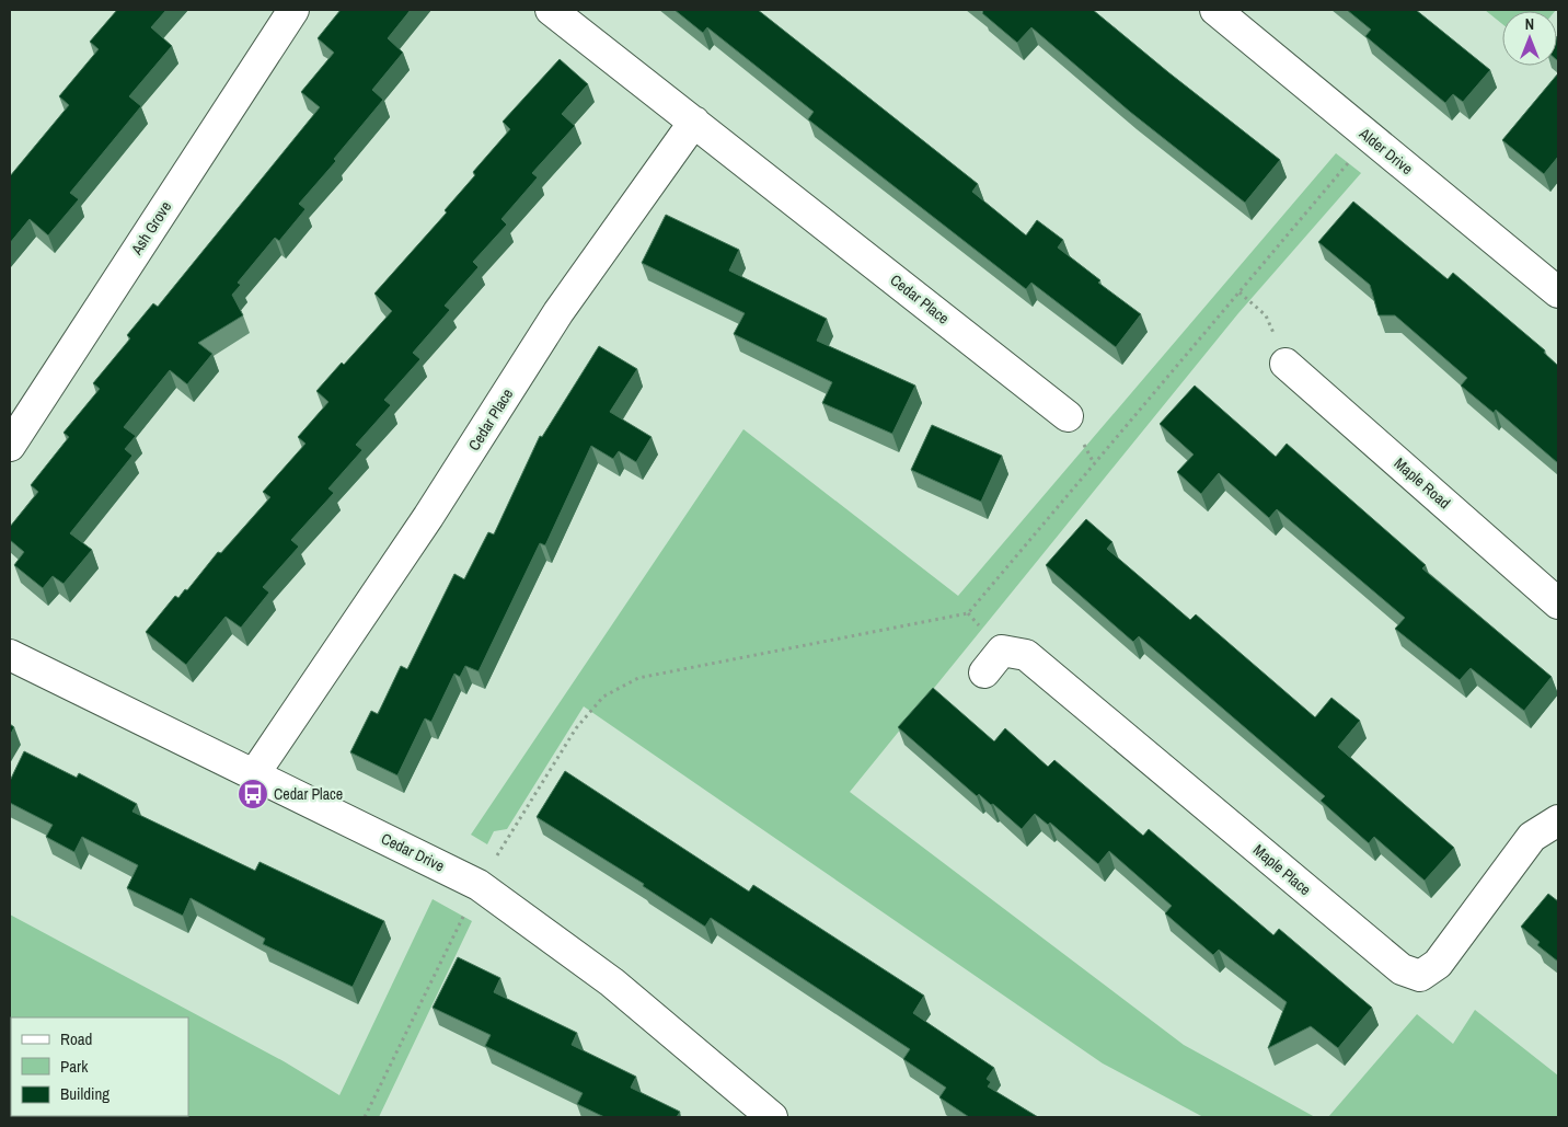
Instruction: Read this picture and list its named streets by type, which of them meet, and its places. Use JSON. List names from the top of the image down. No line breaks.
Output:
{"streets":{"street":["Alder Drive","Ash Grove","Cedar Place","Maple Road","Cedar Drive","Maple Place"]},"crossings":[["Cedar Place","Cedar Drive"]],"places":{"bus stop":["Cedar Place"]},"legend":["Road","Park","Building"],"north":"top"}
